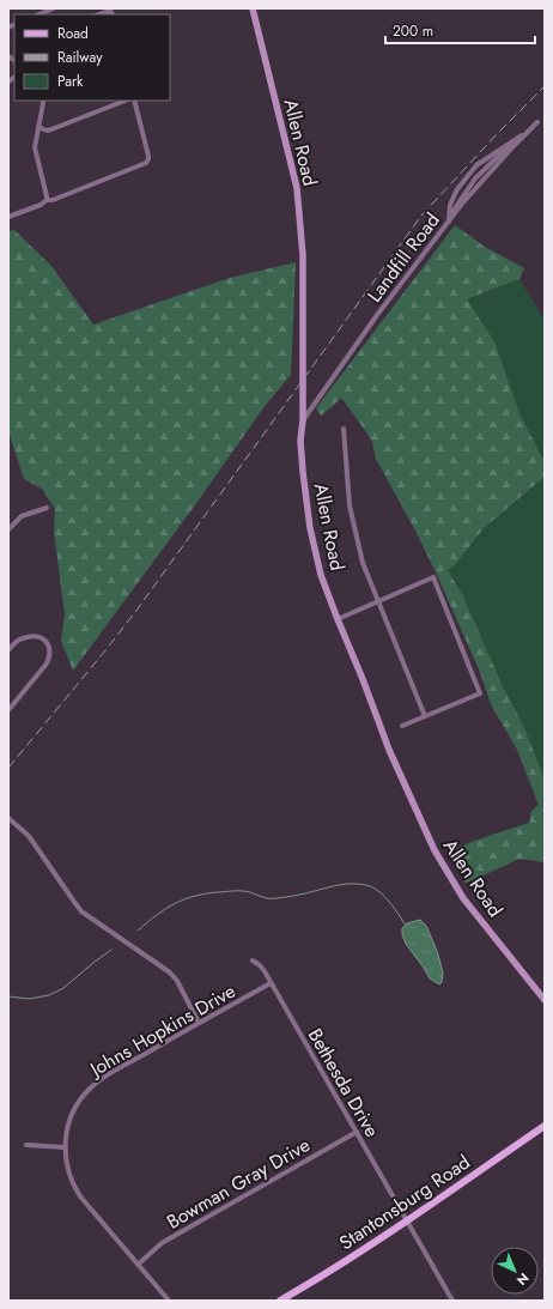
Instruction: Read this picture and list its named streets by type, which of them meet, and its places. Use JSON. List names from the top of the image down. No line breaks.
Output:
{"streets":{"main road":["Allen Road","Stantonsburg Road"],"street":["Landfill Road","Johns Hopkins Drive","Bethesda Drive","Bowman Gray Drive"]},"crossings":[["Allen Road","Landfill Road"],["Johns Hopkins Drive","Bethesda Drive"],["Johns Hopkins Drive","Bowman Gray Drive"],["Bethesda Drive","Bowman Gray Drive"],["Bethesda Drive","Stantonsburg Road"]],"legend":["Road","Railway","Park"],"scale_bar":"200 m","north":"bottom right"}
